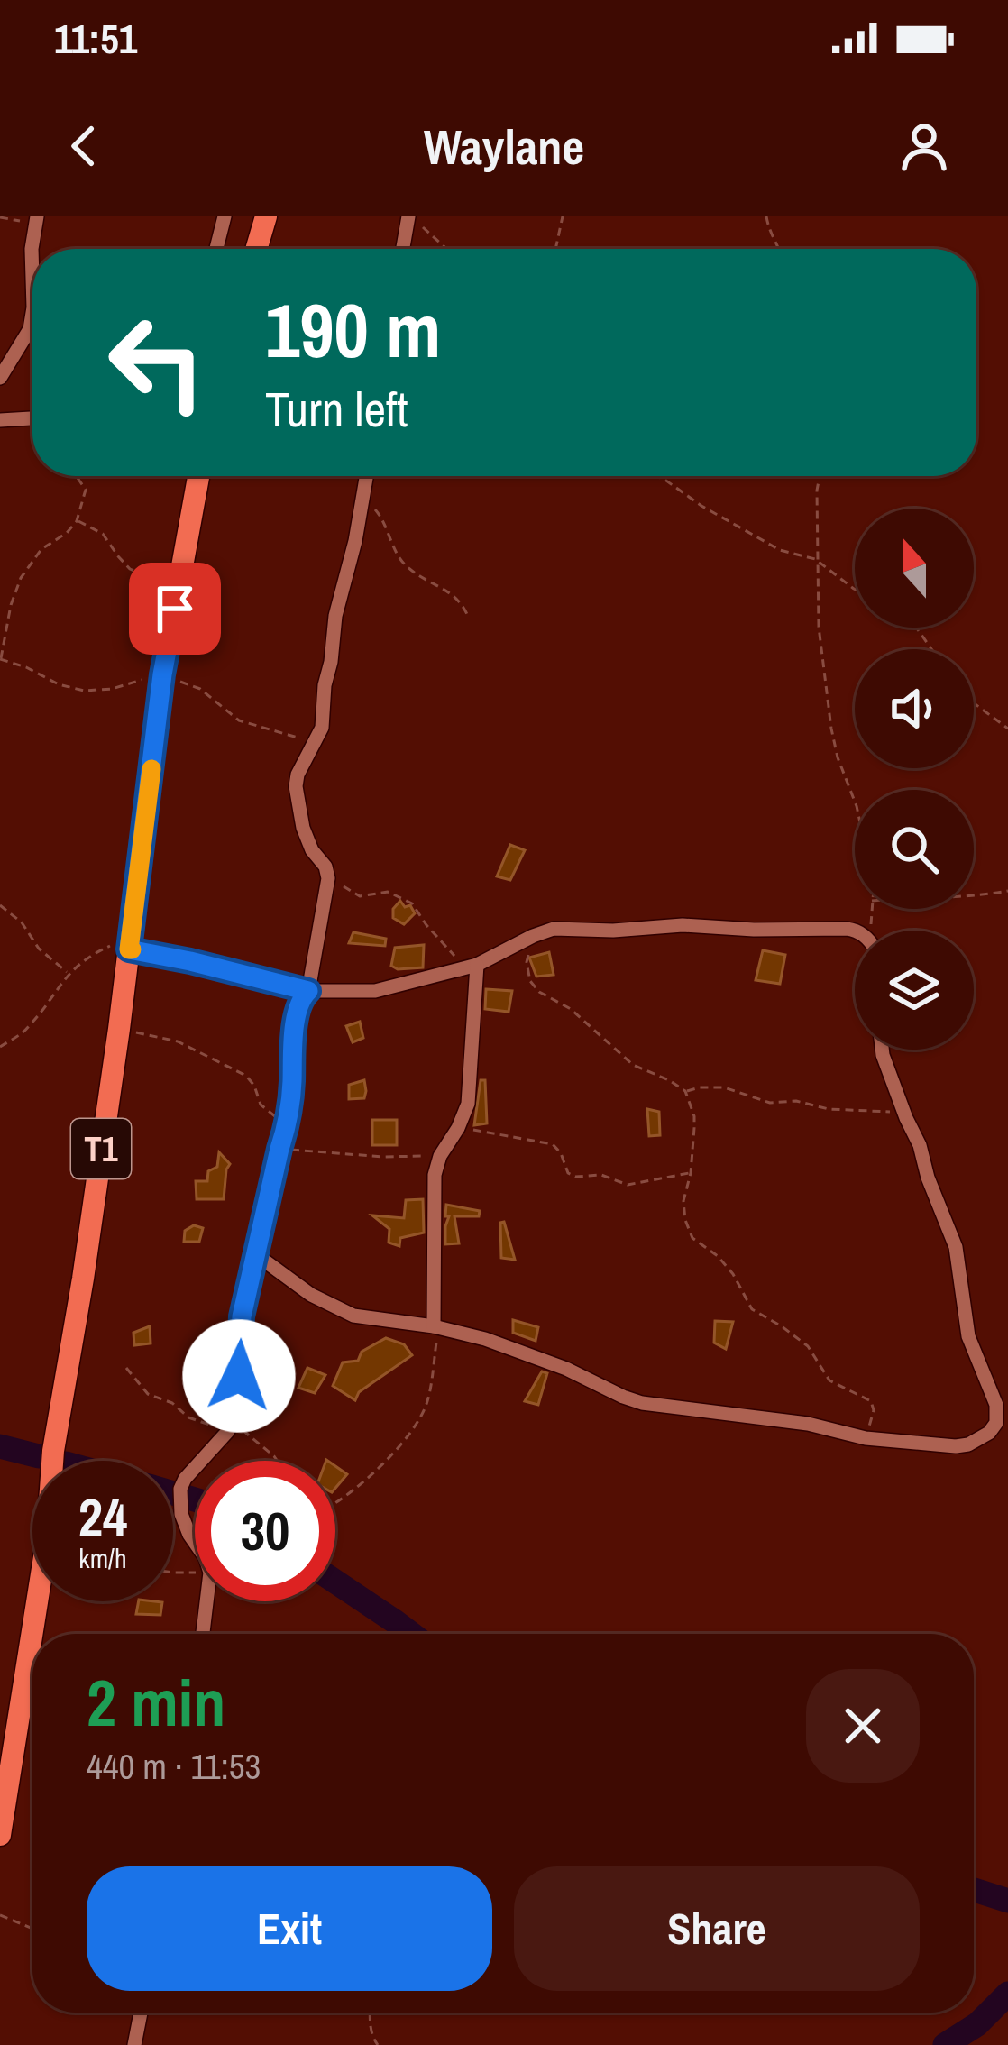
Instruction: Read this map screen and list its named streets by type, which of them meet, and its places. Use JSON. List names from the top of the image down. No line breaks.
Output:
{"streets":{"highway":["T1"]},"north":"top","page":{"status":"11:51","header":"Waylane","turn":["190 m","Turn left"],"speed":"24 km/h","limit":"30","heading":["2 min","440 m · 11:53"],"buttons":["Exit","Share"]}}
